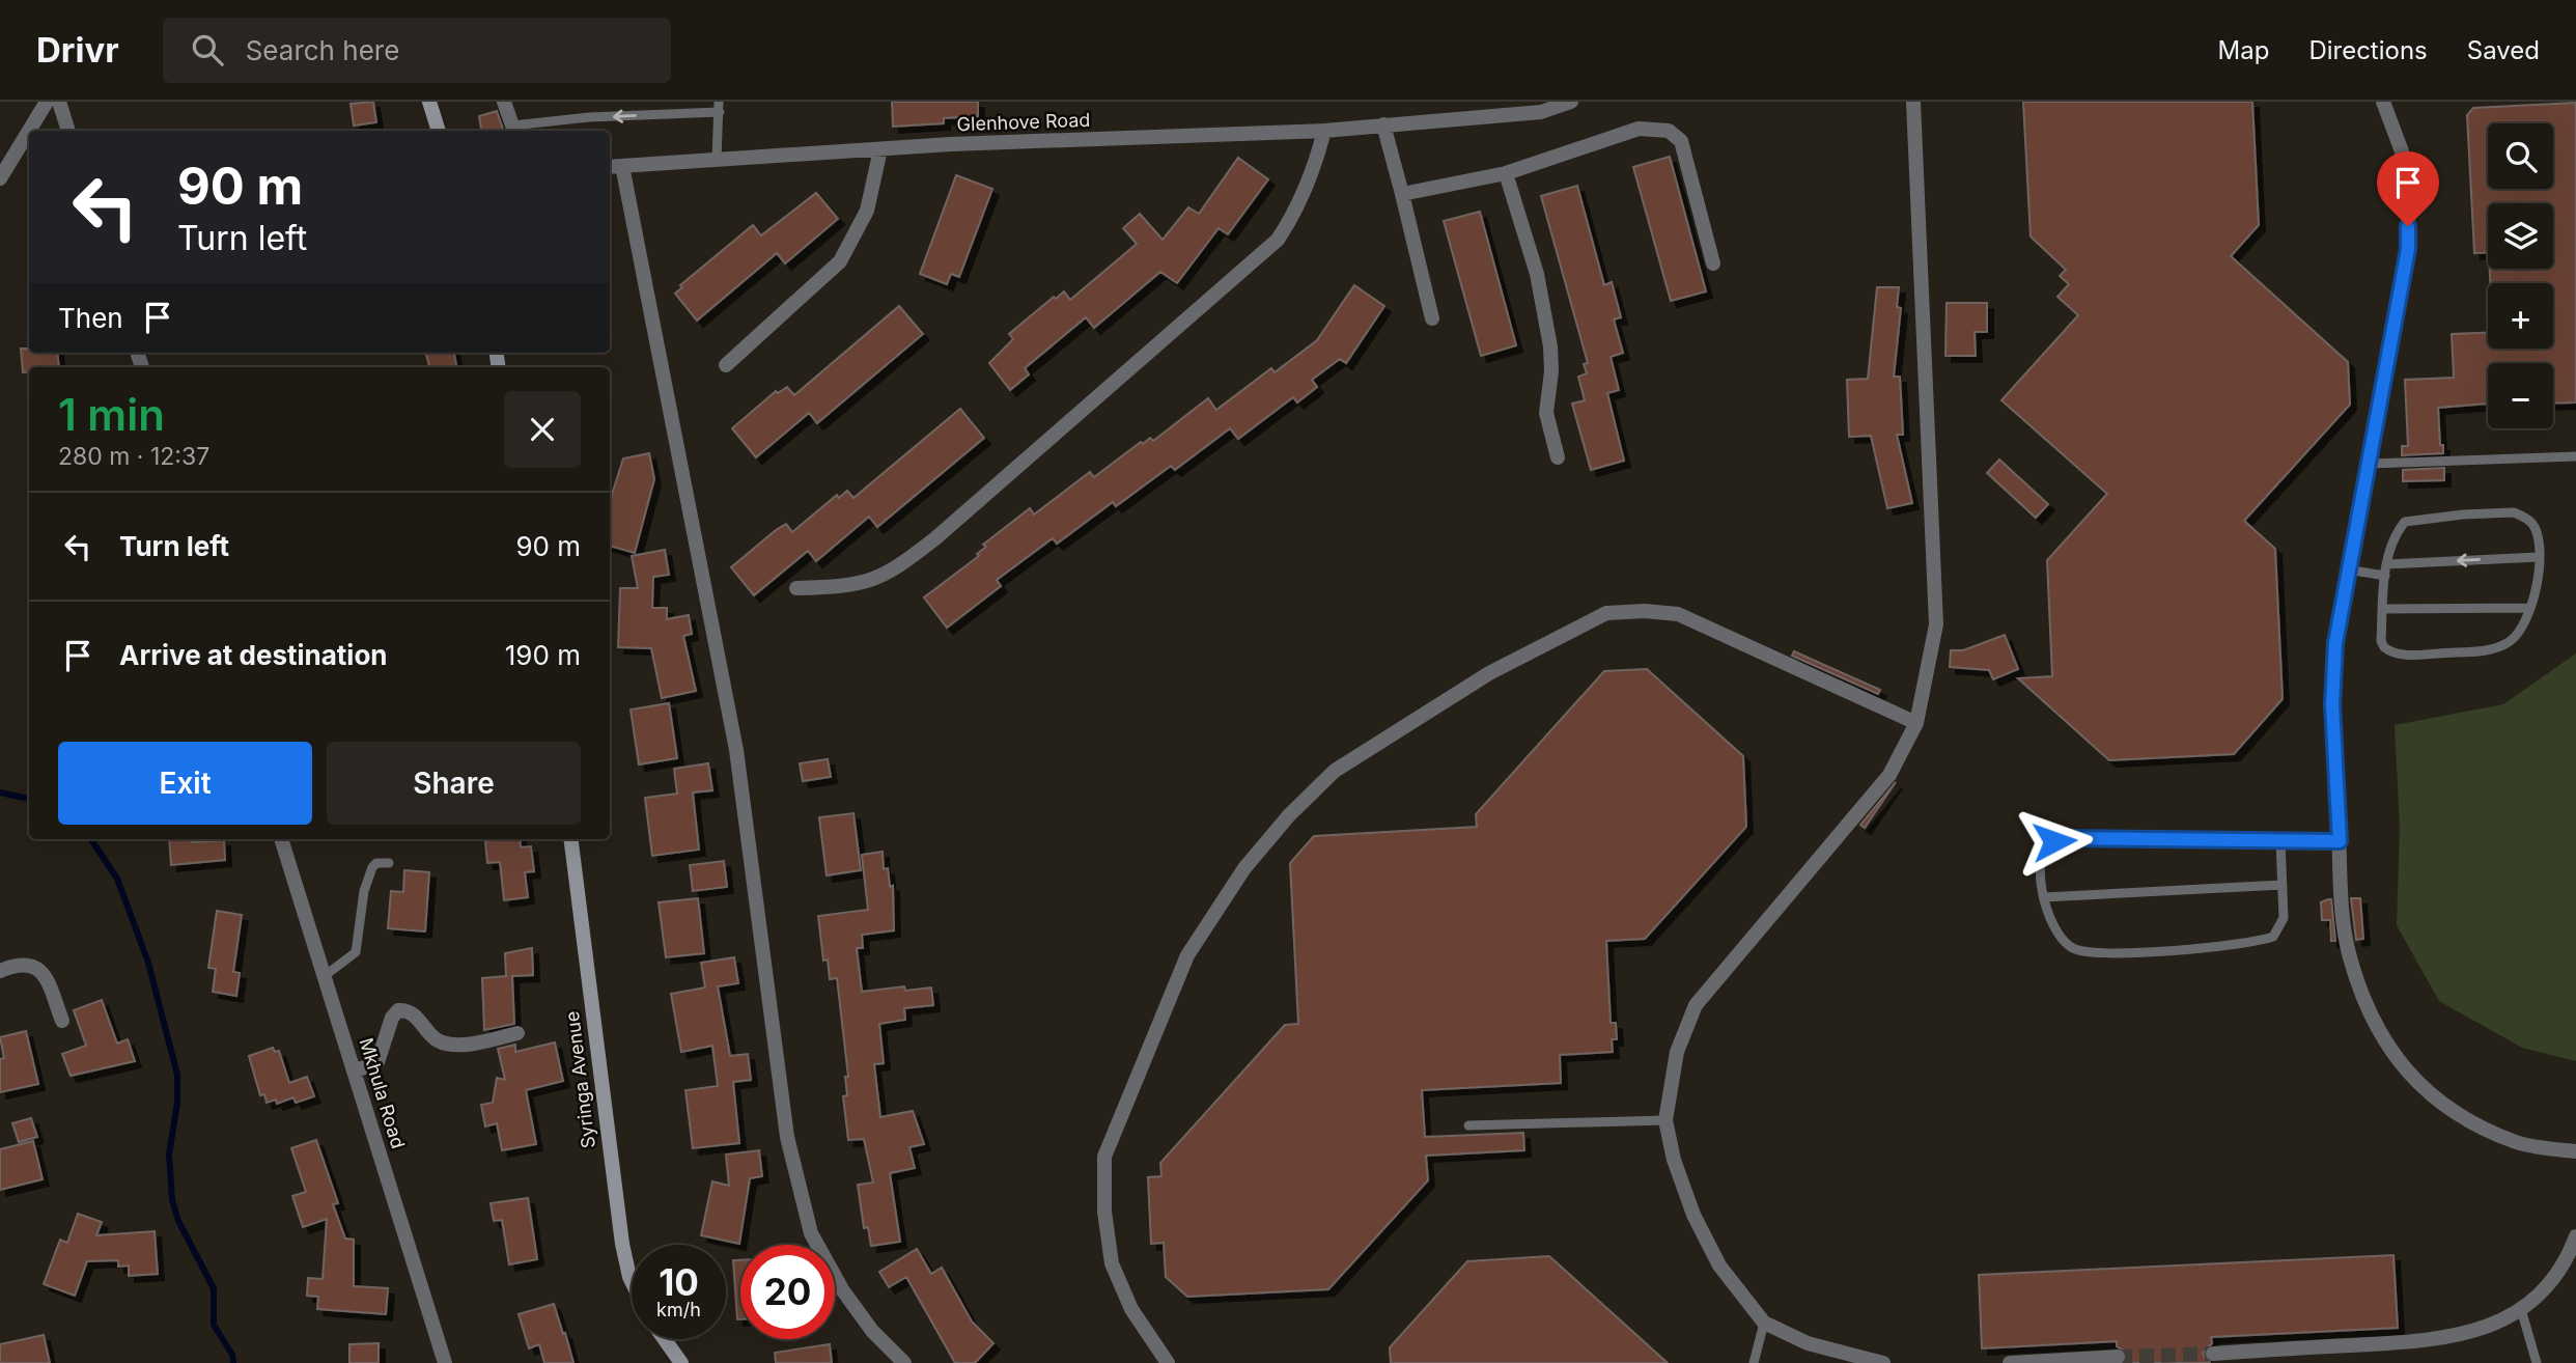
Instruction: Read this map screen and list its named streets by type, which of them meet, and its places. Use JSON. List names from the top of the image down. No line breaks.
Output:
{"streets":{"street":["Glenhove Road","Syringa Avenue","Mkhula Road"]},"page":{"header":"Drivr","search":"Search here","nav":["Map","Directions","Saved"],"map_buttons":["+","−"],"turn":["90 m","Turn left"],"then":"Then","heading":["1 min","280 m · 12:37"],"list":[{"name":"Turn left","value":"90 m"},{"name":"Arrive at destination","value":"190 m"}],"buttons":["Exit","Share"],"speed":"10 km/h","limit":"20"}}
